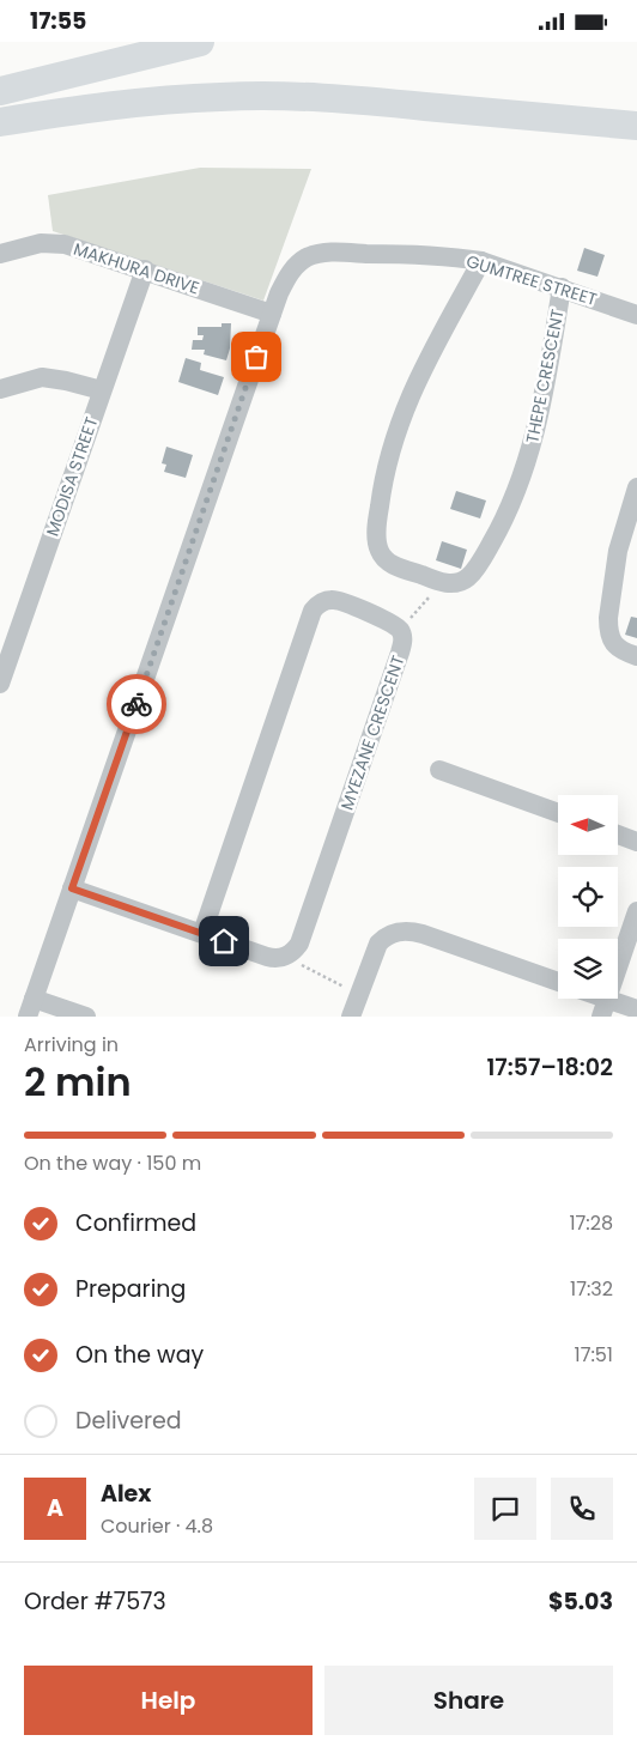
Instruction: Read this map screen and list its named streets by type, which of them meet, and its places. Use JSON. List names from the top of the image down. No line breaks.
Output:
{"streets":{"street":["MAKHURA DRIVE","GUMTREE STREET","THEPE CRESCENT","MODISA STREET","MYEZANE CRESCENT"]},"crossings":[["MAKHURA DRIVE","GUMTREE STREET"],["MAKHURA DRIVE","MODISA STREET"],["GUMTREE STREET","THEPE CRESCENT"]],"north":"left","page":{"status":"17:55","heading":["2 min","Arriving in","17:57–18:02"],"panel":["Alex","Courier · 4.8","Order #7573","$5.03"],"bar":"On the way · 150 m","list":[["Confirmed","17:28"],["Preparing","17:32"],["On the way","17:51"],"Delivered"],"round":"A","buttons":["Help","Share"]}}
